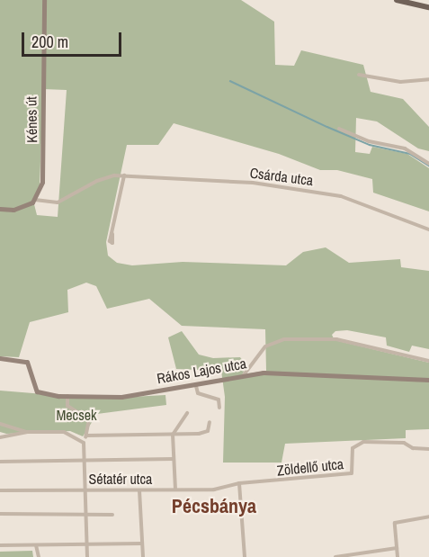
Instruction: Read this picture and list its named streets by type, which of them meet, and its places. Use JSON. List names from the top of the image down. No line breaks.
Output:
{"streets":{"street":["Kénes út","Csárda utca","Rákos Lajos utca","Zöldellő utca","Sétatér utca"]},"crossings":[["Kénes út","Csárda utca"],["Zöldellő utca","Sétatér utca"]],"districts":["Pécsbánya"],"parks":["Mecsek"],"scale_bar":"200 m"}
